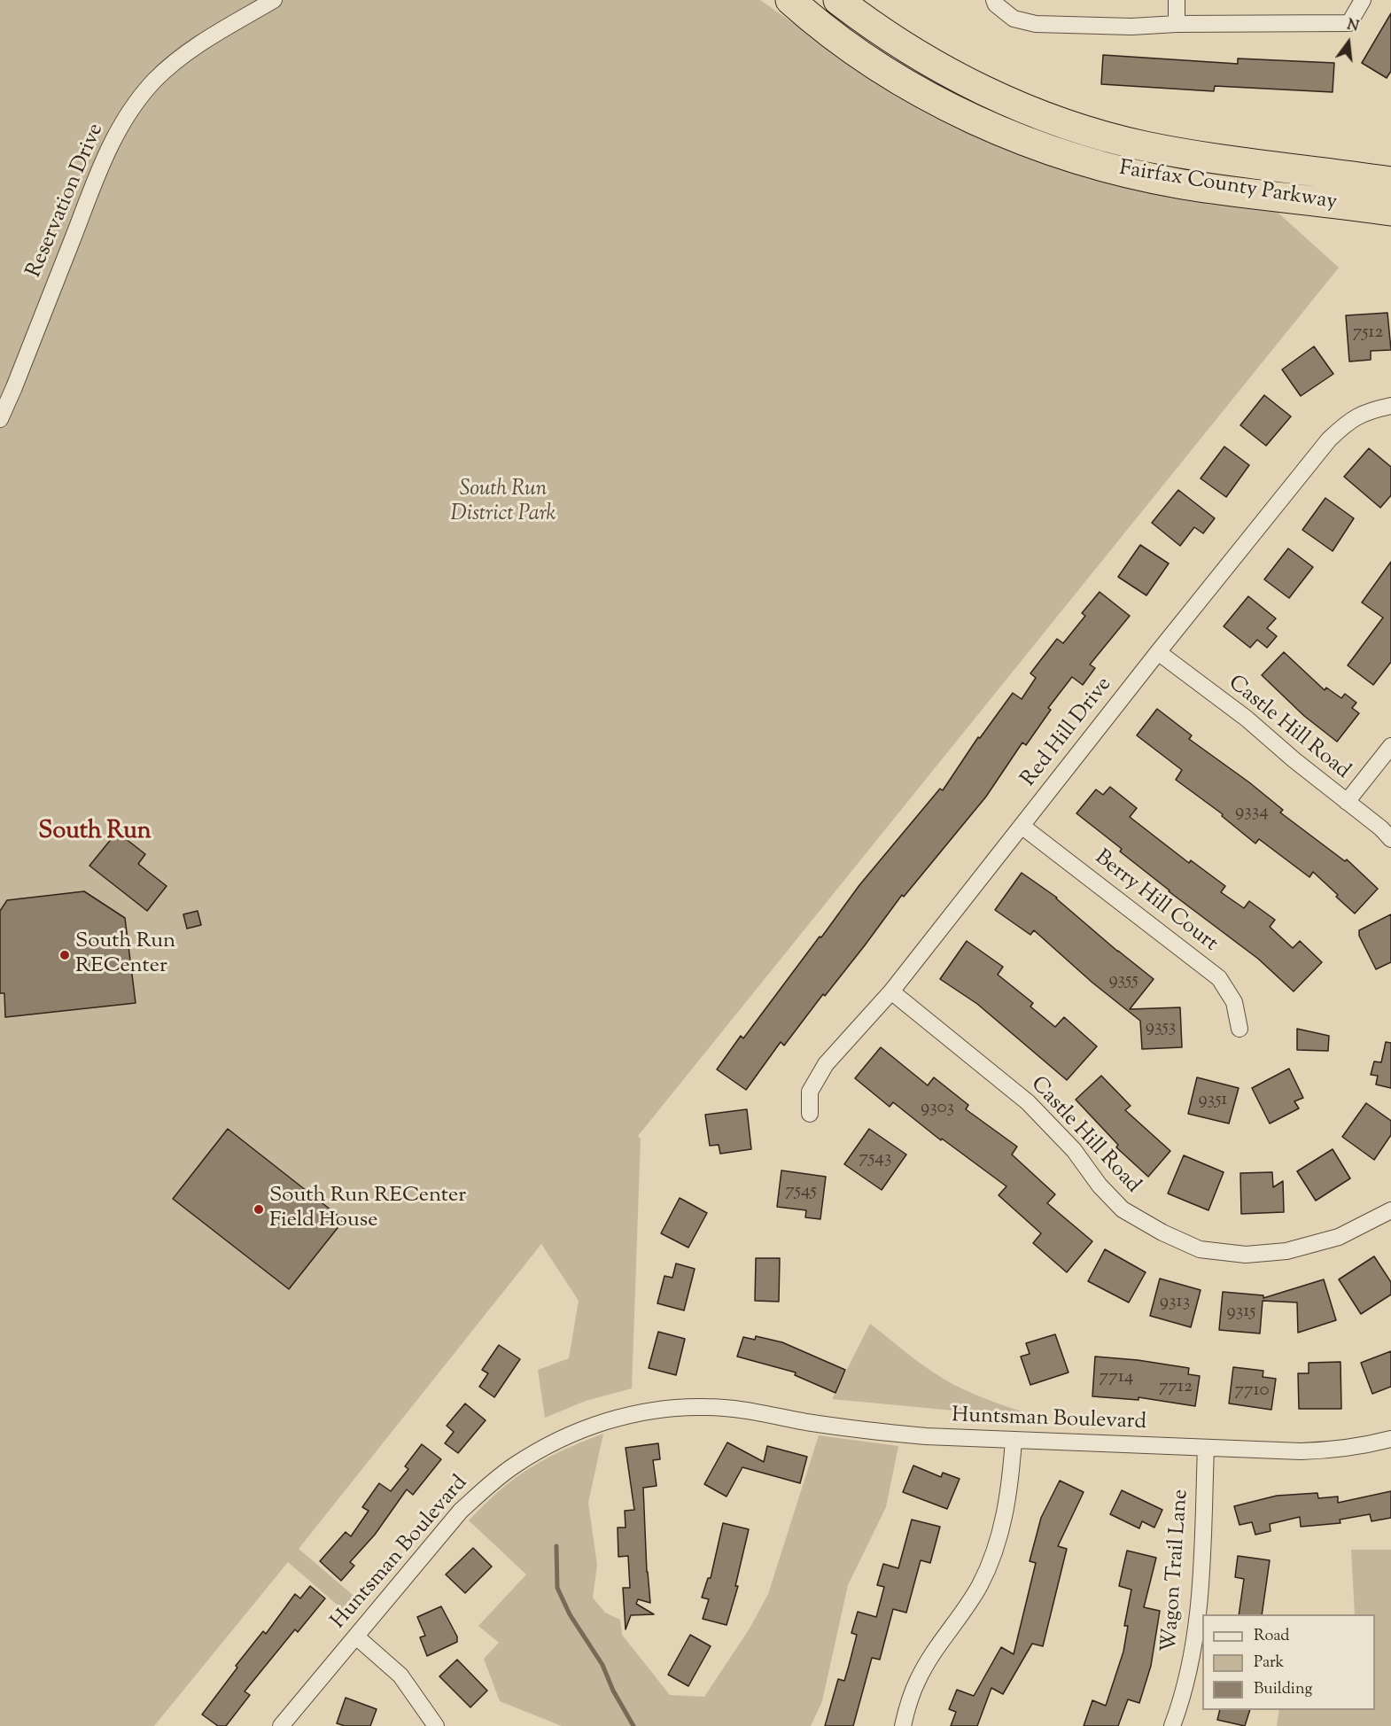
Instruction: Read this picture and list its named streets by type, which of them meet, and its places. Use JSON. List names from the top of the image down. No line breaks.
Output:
{"streets":{"highway":["Fairfax County Parkway"],"street":["Reservation Drive","Castle Hill Road","Red Hill Drive","Berry Hill Court","Huntsman Boulevard","Wagon Trail Lane"]},"crossings":[["Castle Hill Road","Red Hill Drive"],["Red Hill Drive","Berry Hill Court"],["Huntsman Boulevard","Wagon Trail Lane"]],"districts":["South Run"],"parks":["South Run District Park"],"places":["South Run RECenter","South Run RECenter Field House"],"house_numbers":["7512","9334","9355","9353","9351","9303","7543","7545","9313","9315","7714","7712","7710"],"legend":["Road","Park","Building"],"north":"top"}
